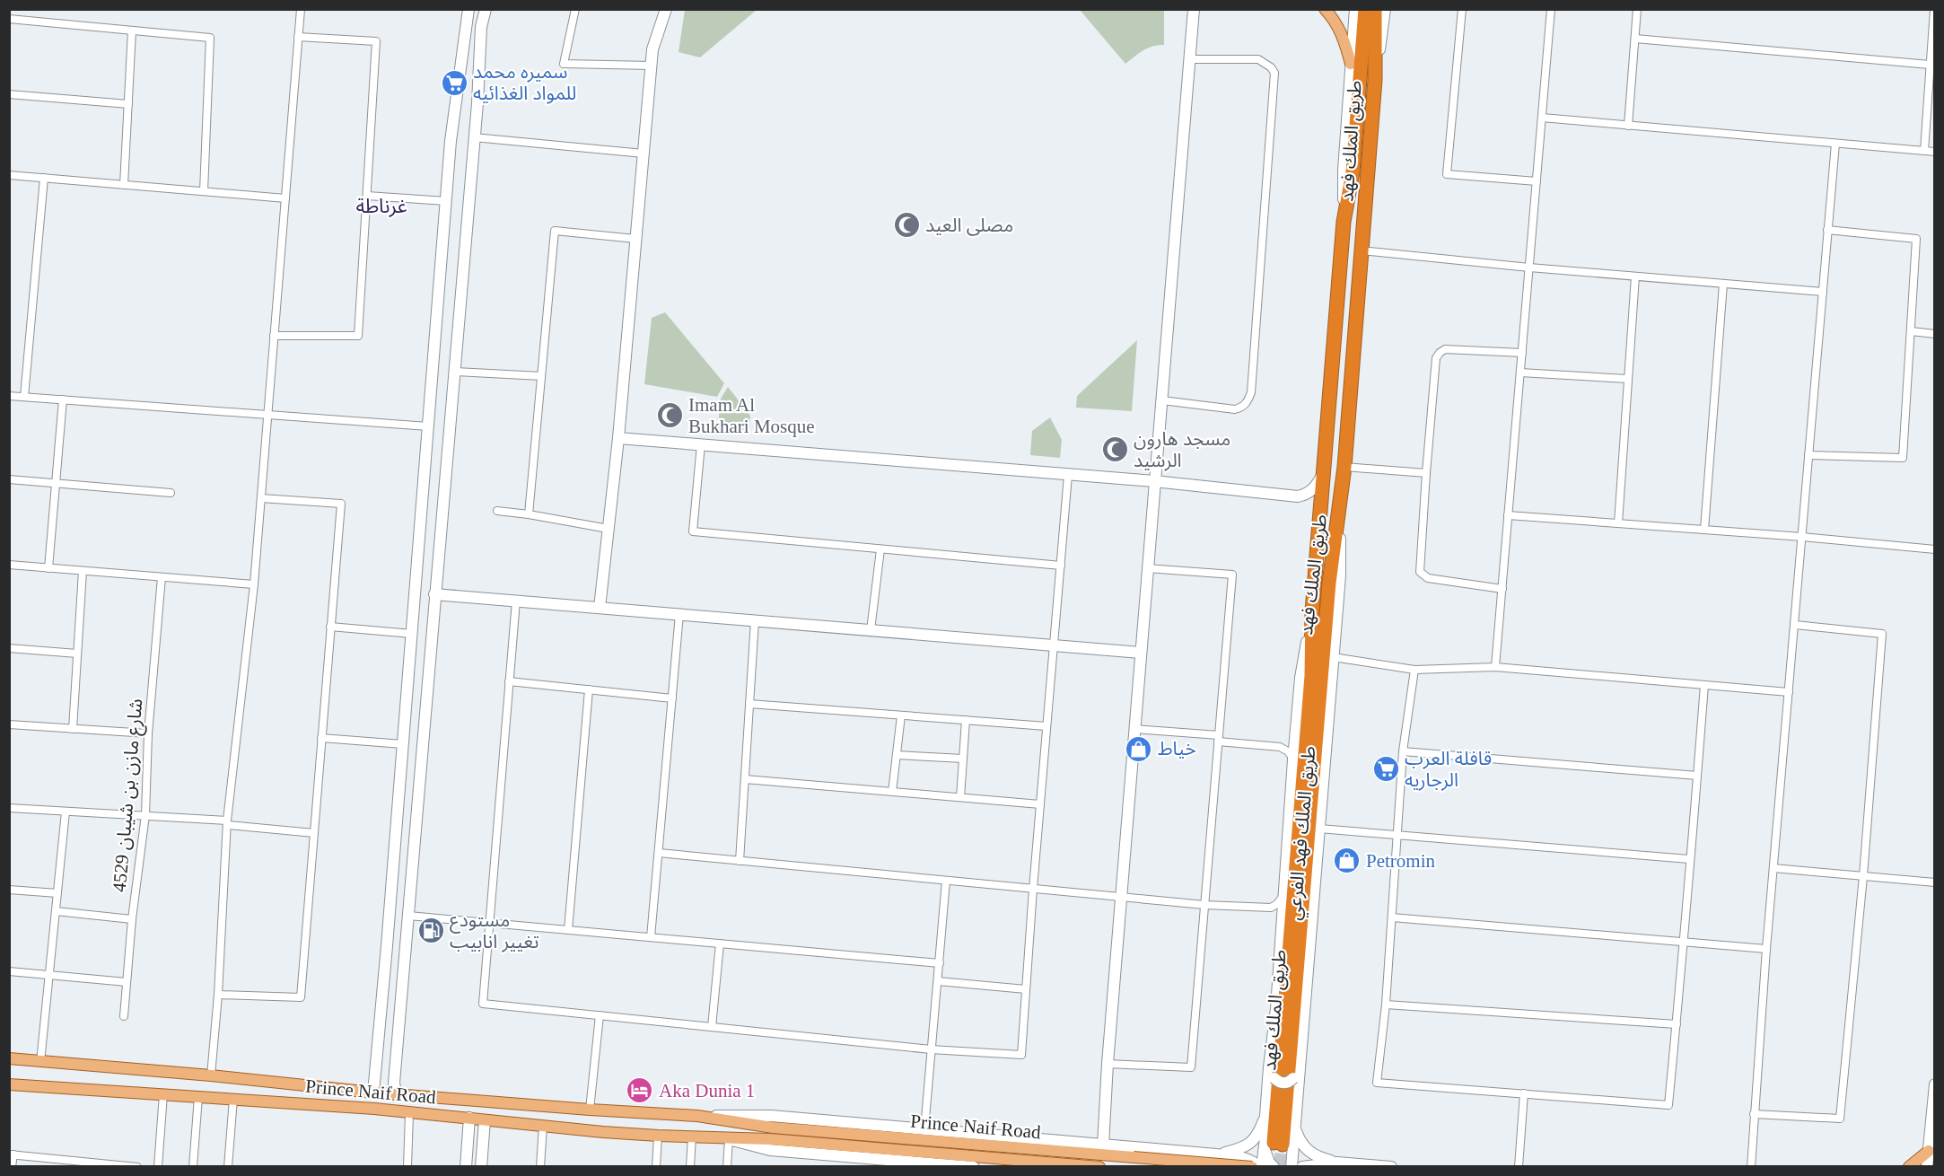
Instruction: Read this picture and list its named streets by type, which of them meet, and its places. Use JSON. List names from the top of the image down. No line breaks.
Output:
{"streets":{"highway":["طريق الملك فهد"],"main road":["Prince Naif Road"],"street":["شارع مازن بن شيبان 4529","طريق الملك فهد الفرعي"]},"crossings":[["طريق الملك فهد","طريق الملك فهد الفرعي"]],"districts":["غرناطة"],"places":{"supermarket":["سميره محمد للمواد الغذائيه","قافلة العرب الرجاريه"],"mosque":["مصلى العيد","Imam Al Bukhari Mosque","مسجد هارون الرشيد"],"shop":["خياط","Petromin"],"fuel station":["مستودع تغيير انابيب"],"hotel":["Aka Dunia 1"]}}
